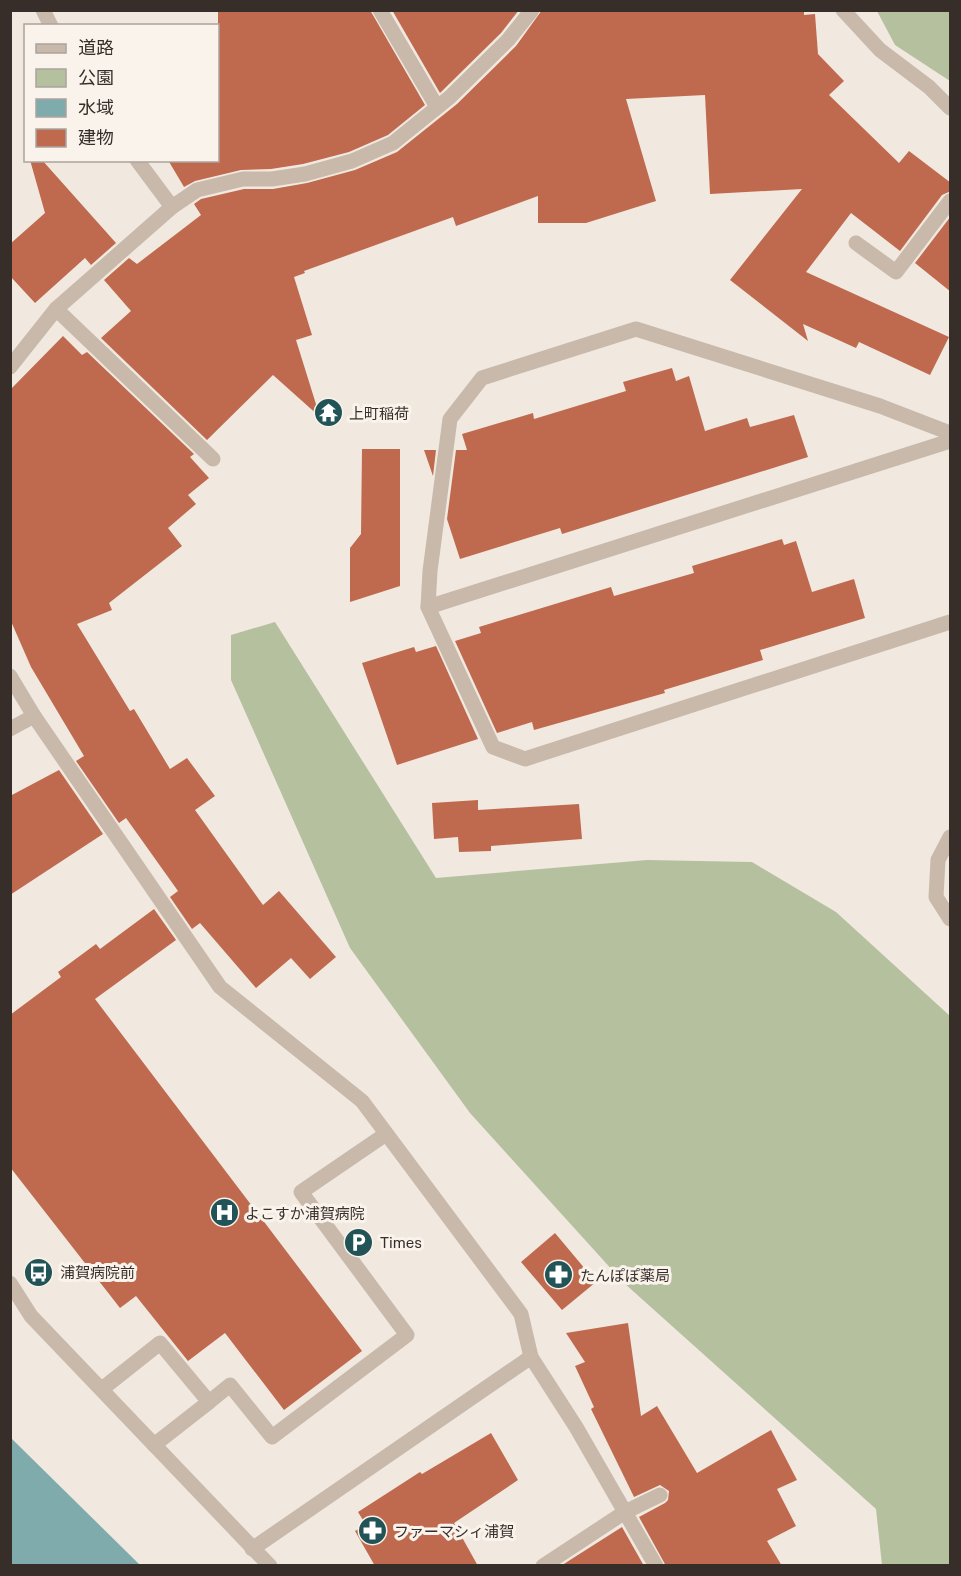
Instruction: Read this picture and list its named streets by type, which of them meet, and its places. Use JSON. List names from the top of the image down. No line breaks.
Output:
{"places":{"temple":["上町稲荷"],"hospital":["よこすか浦賀病院"],"parking":["Times"],"bus stop":["浦賀病院前"],"pharmacy":["たんぽぽ薬局","ファーマシィ浦賀"]},"legend":["道路","公園","水域","建物"]}
